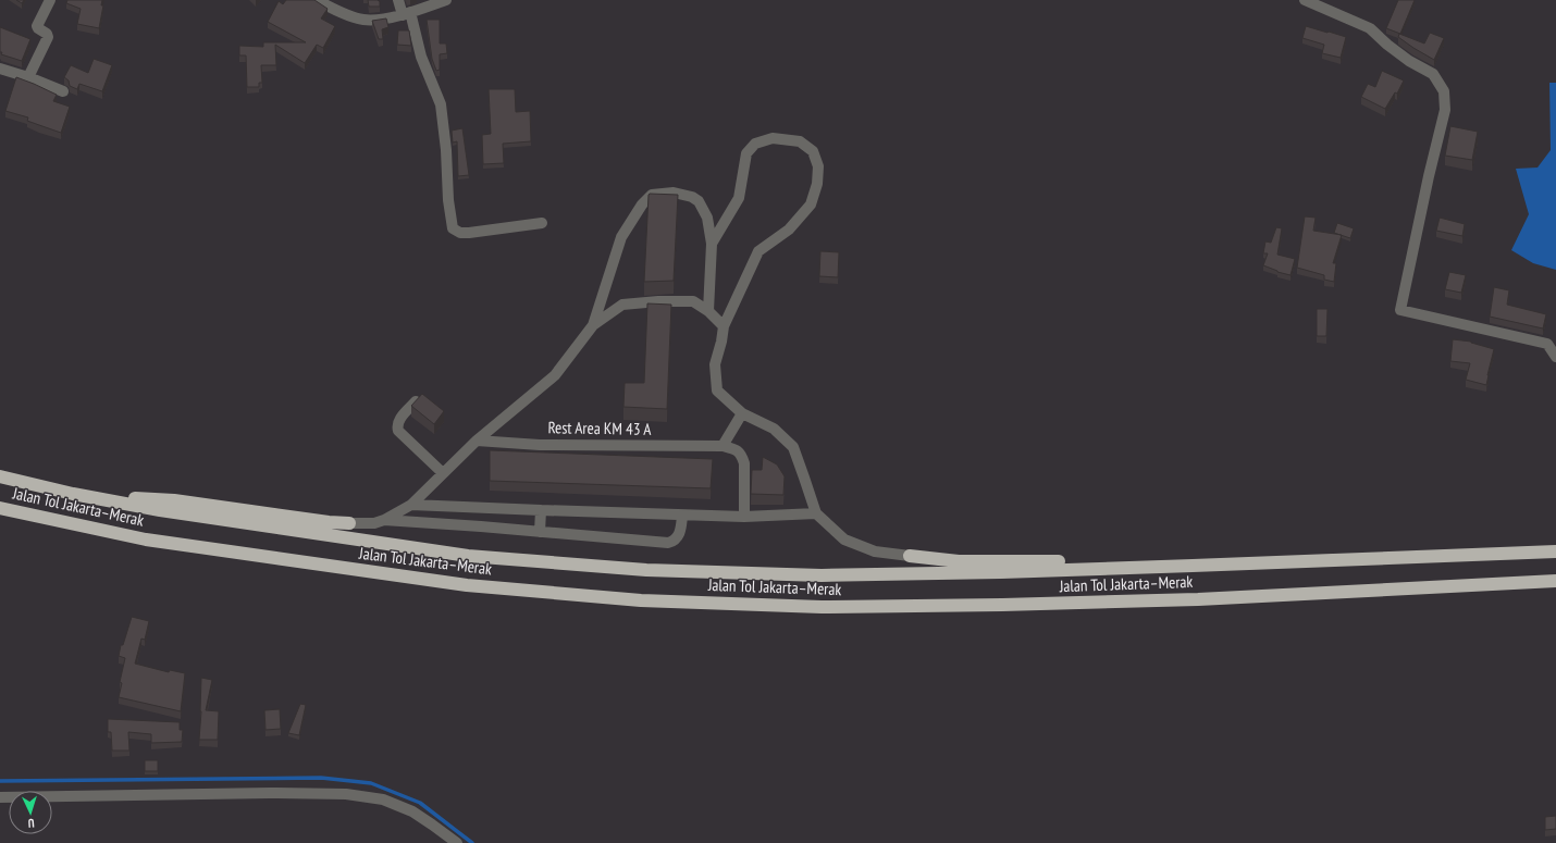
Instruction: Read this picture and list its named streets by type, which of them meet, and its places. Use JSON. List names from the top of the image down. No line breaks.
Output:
{"streets":{"highway":["Jalan Tol Jakarta–Merak"],"street":["Rest Area KM 43 A"]},"north":"bottom"}
